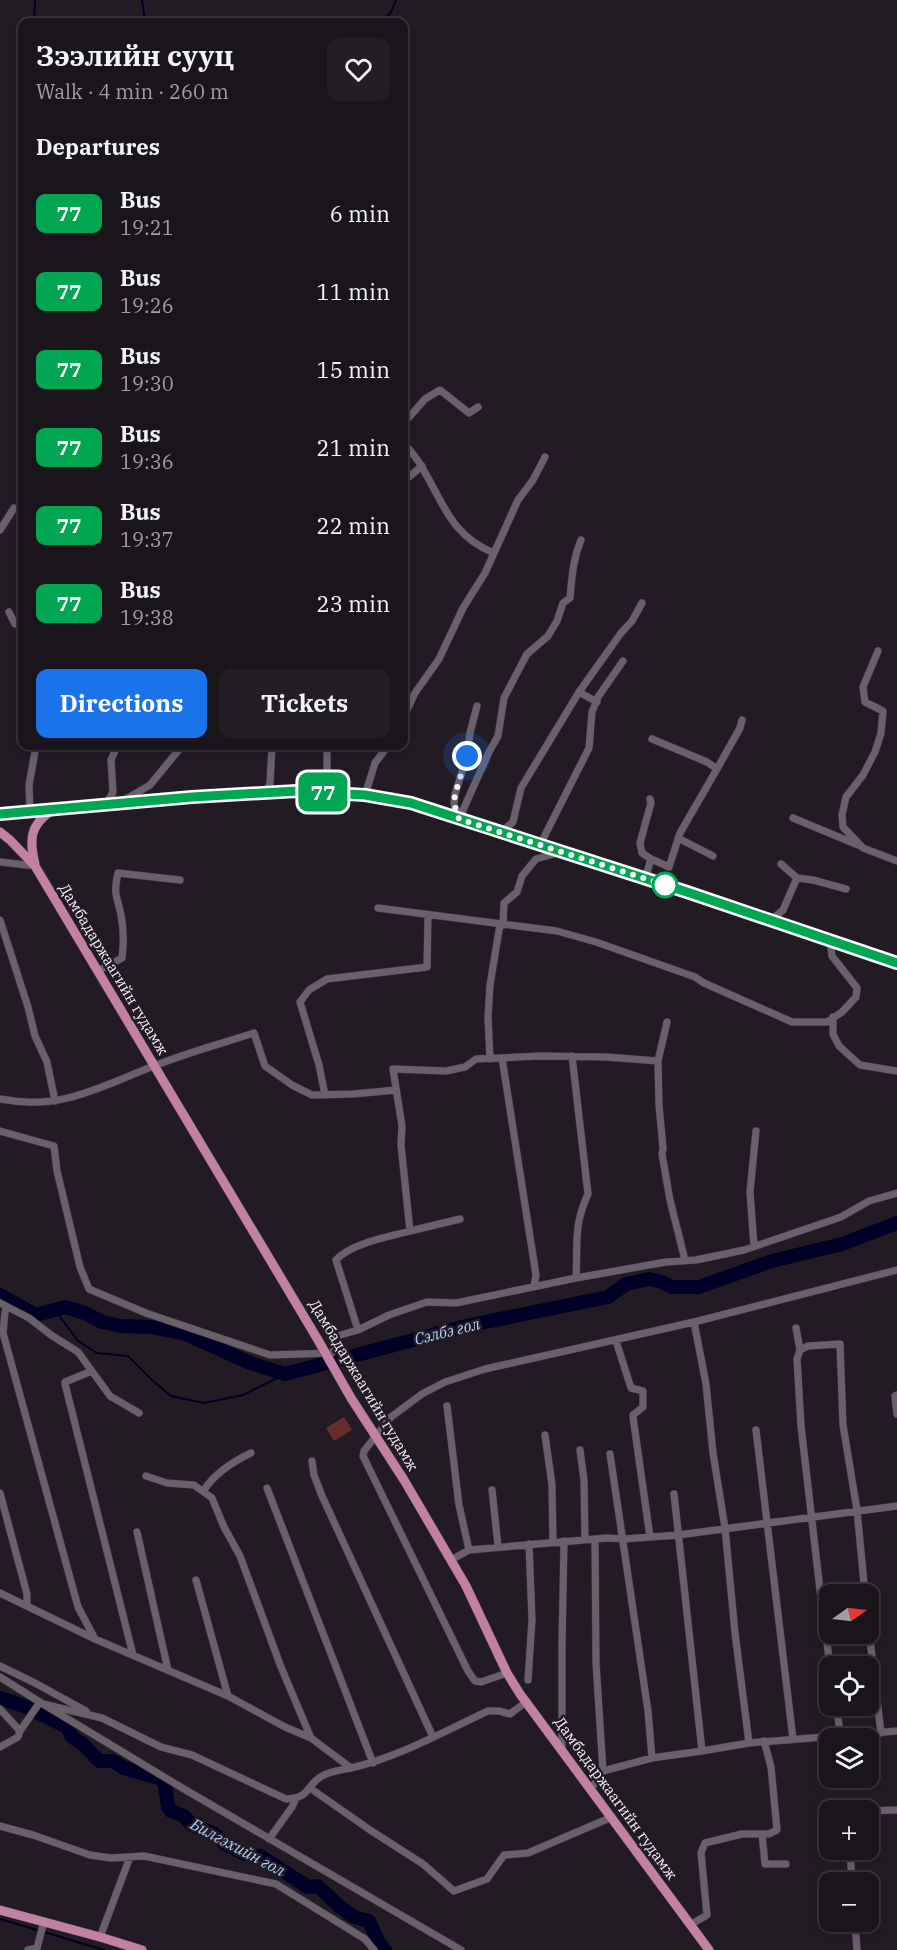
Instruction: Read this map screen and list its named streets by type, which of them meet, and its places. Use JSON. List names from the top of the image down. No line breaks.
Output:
{"streets":{"main road":["Дамбадаржаагийн гудамж"]},"water":["Сэлбэ гол","Билгэхийн гол"],"lines":["bus line 77"],"north":"right","page":{"on_map":"77","heading":[["Зээлийн сууц","Walk · 4 min · 260 m"],"Departures"],"list":[{"mark":"77","name":"Bus","note":"19:21","value":"6 min"},{"mark":"77","name":"Bus","note":"19:26","value":"11 min"},{"mark":"77","name":"Bus","note":"19:30","value":"15 min"},{"mark":"77","name":"Bus","note":"19:36","value":"21 min"},{"mark":"77","name":"Bus","note":"19:37","value":"22 min"},{"mark":"77","name":"Bus","note":"19:38","value":"23 min"}],"buttons":["Directions","Tickets"],"map_buttons":["+","−"]}}
